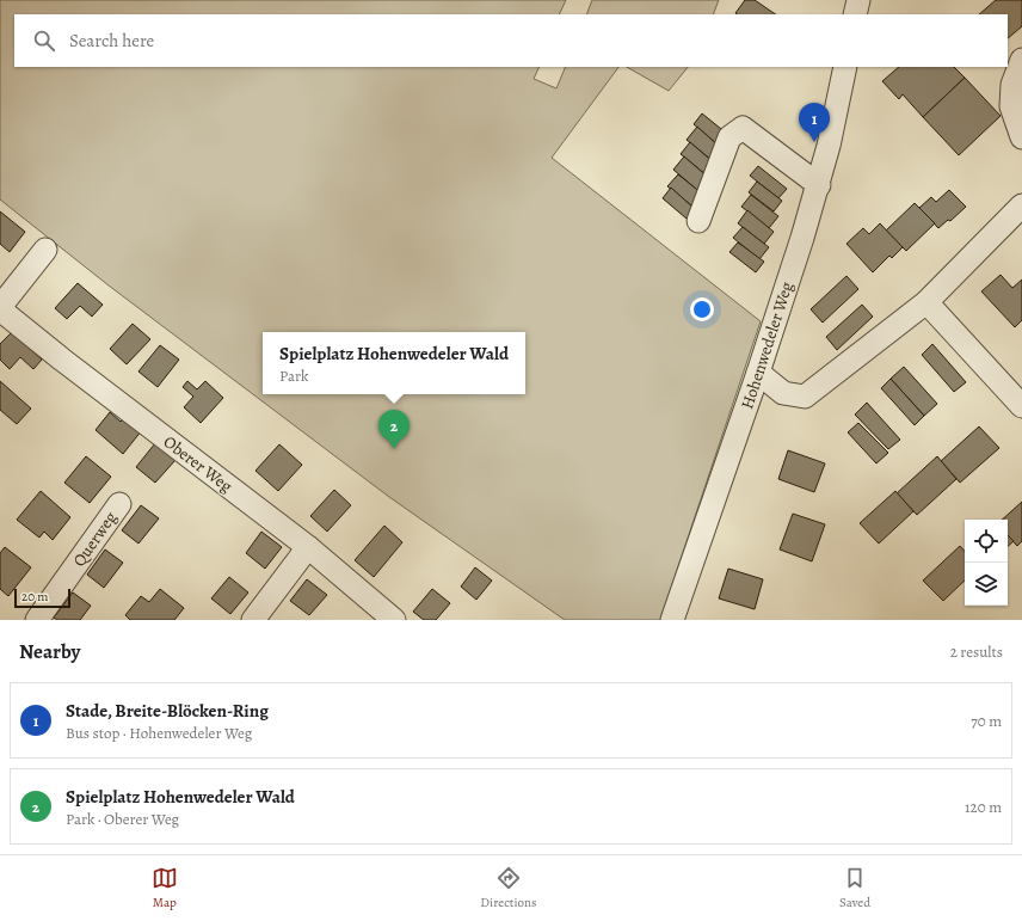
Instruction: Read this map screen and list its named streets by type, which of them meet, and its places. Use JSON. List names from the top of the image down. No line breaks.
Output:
{"streets":{"street":["Hohenwedeler Weg","Oberer Weg","Querweg"]},"scale_bar":"20 m","page":{"search":"Search here","pins":["1","2"],"popup":["Spielplatz Hohenwedeler Wald","Park"],"scale":"20 m","heading":["Nearby","2 results"],"list":[{"mark":"1","name":"Stade, Breite-Blöcken-Ring","note":"Bus stop · Hohenwedeler Weg","value":"70 m"},{"mark":"2","name":"Spielplatz Hohenwedeler Wald","note":"Park · Oberer Weg","value":"120 m"}],"nav":["Map","Directions","Saved"]}}
